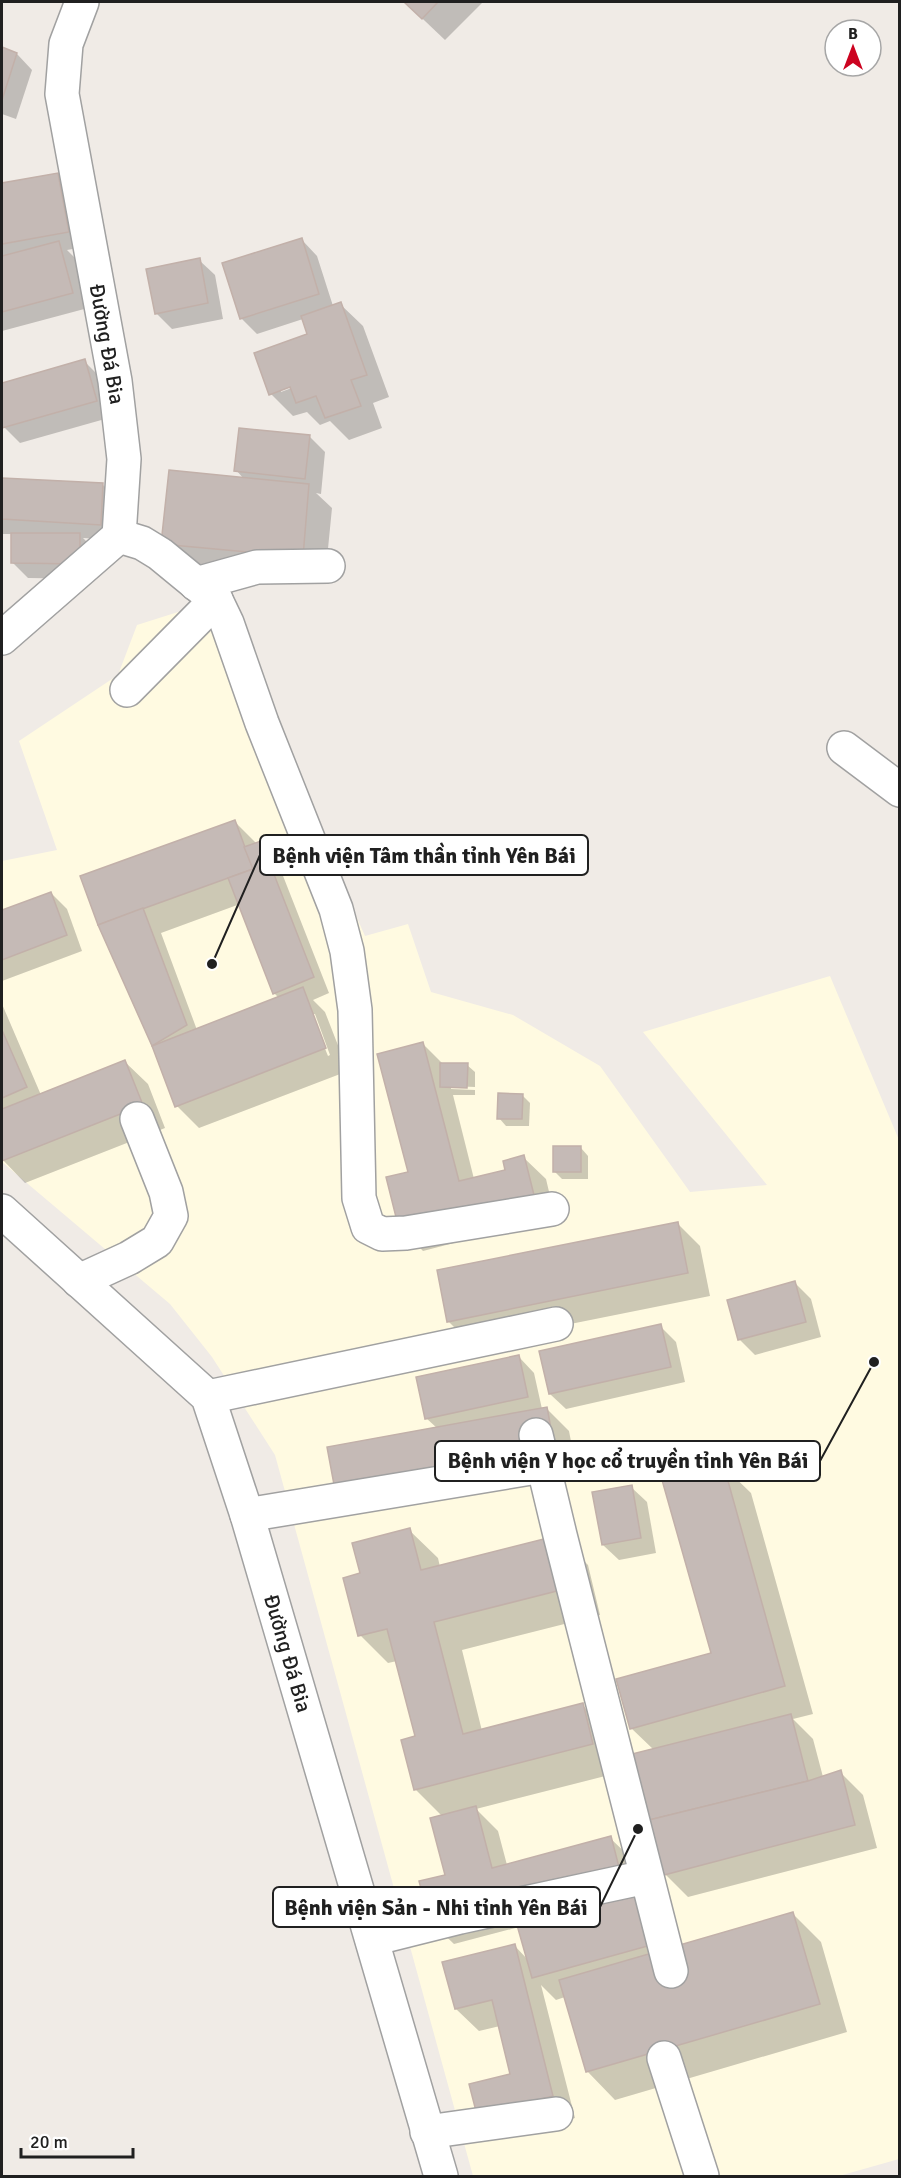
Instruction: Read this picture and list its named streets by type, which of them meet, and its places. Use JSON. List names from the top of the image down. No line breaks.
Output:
{"streets":{"street":["Đường Đá Bia"]},"places":["Bệnh viện Tâm thần tỉnh Yên Bái","Bệnh viện Y học cổ truyền tỉnh Yên Bái","Bệnh viện Sản - Nhi tỉnh Yên Bái"],"scale_bar":"20 m","north":"top"}
